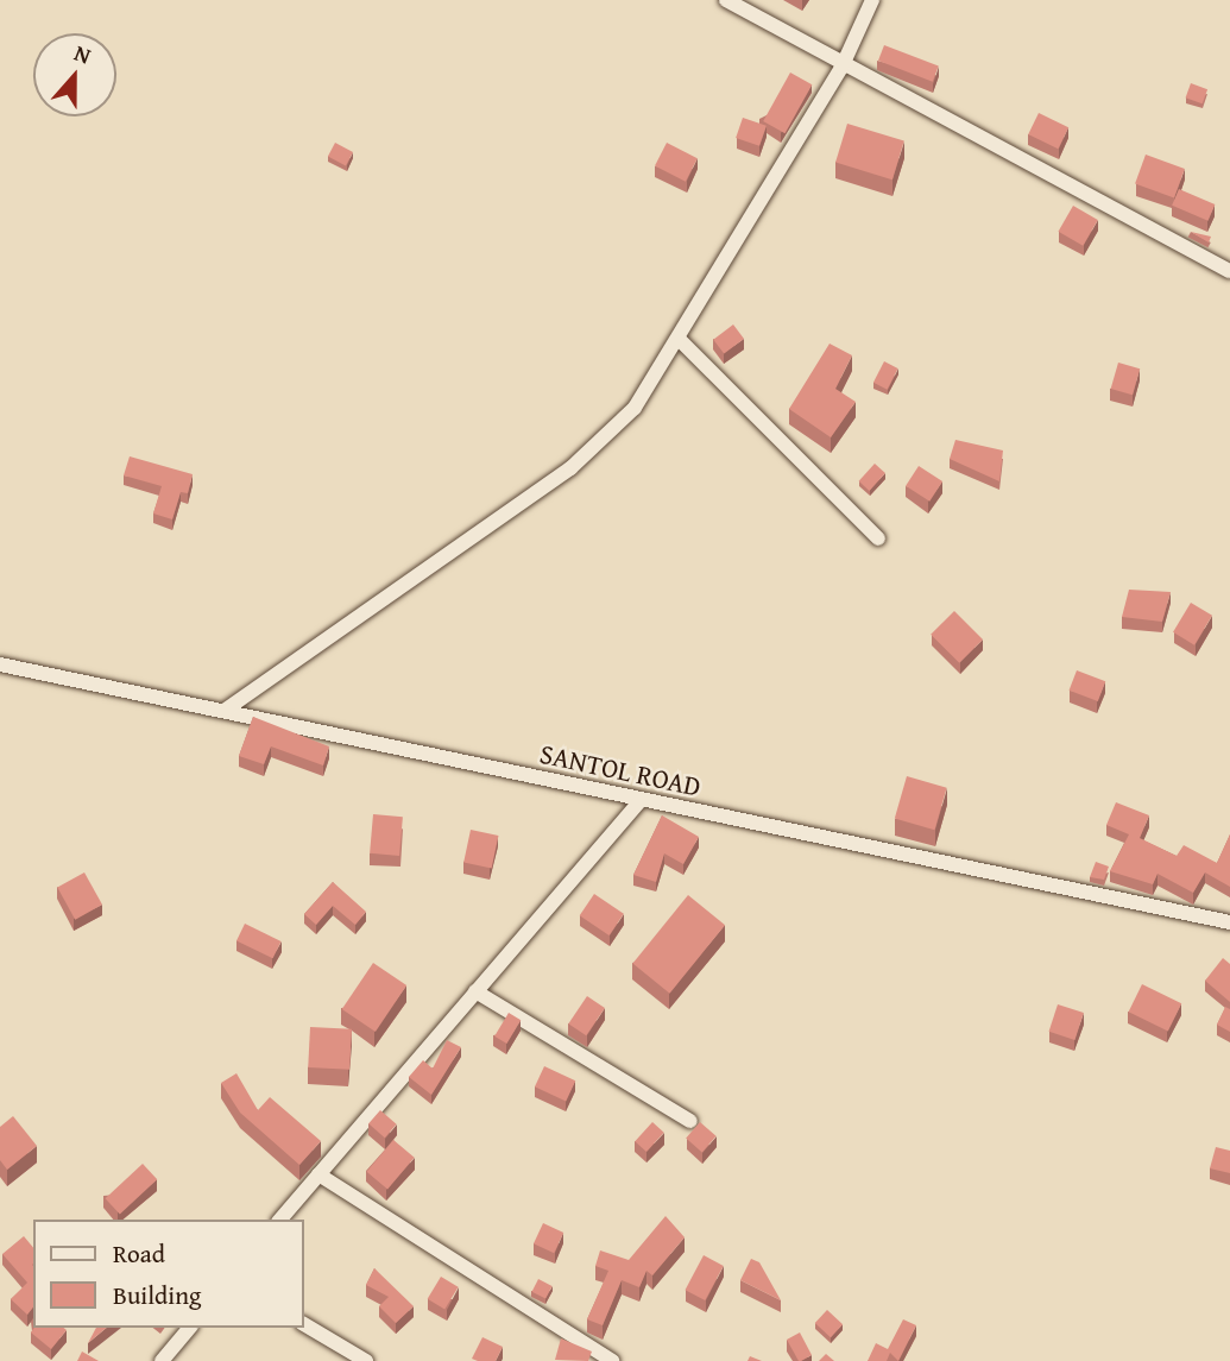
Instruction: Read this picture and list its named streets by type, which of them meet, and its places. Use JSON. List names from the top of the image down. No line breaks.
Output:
{"streets":{"street":["SANTOL ROAD"]},"legend":["Road","Building"],"north":"top"}
